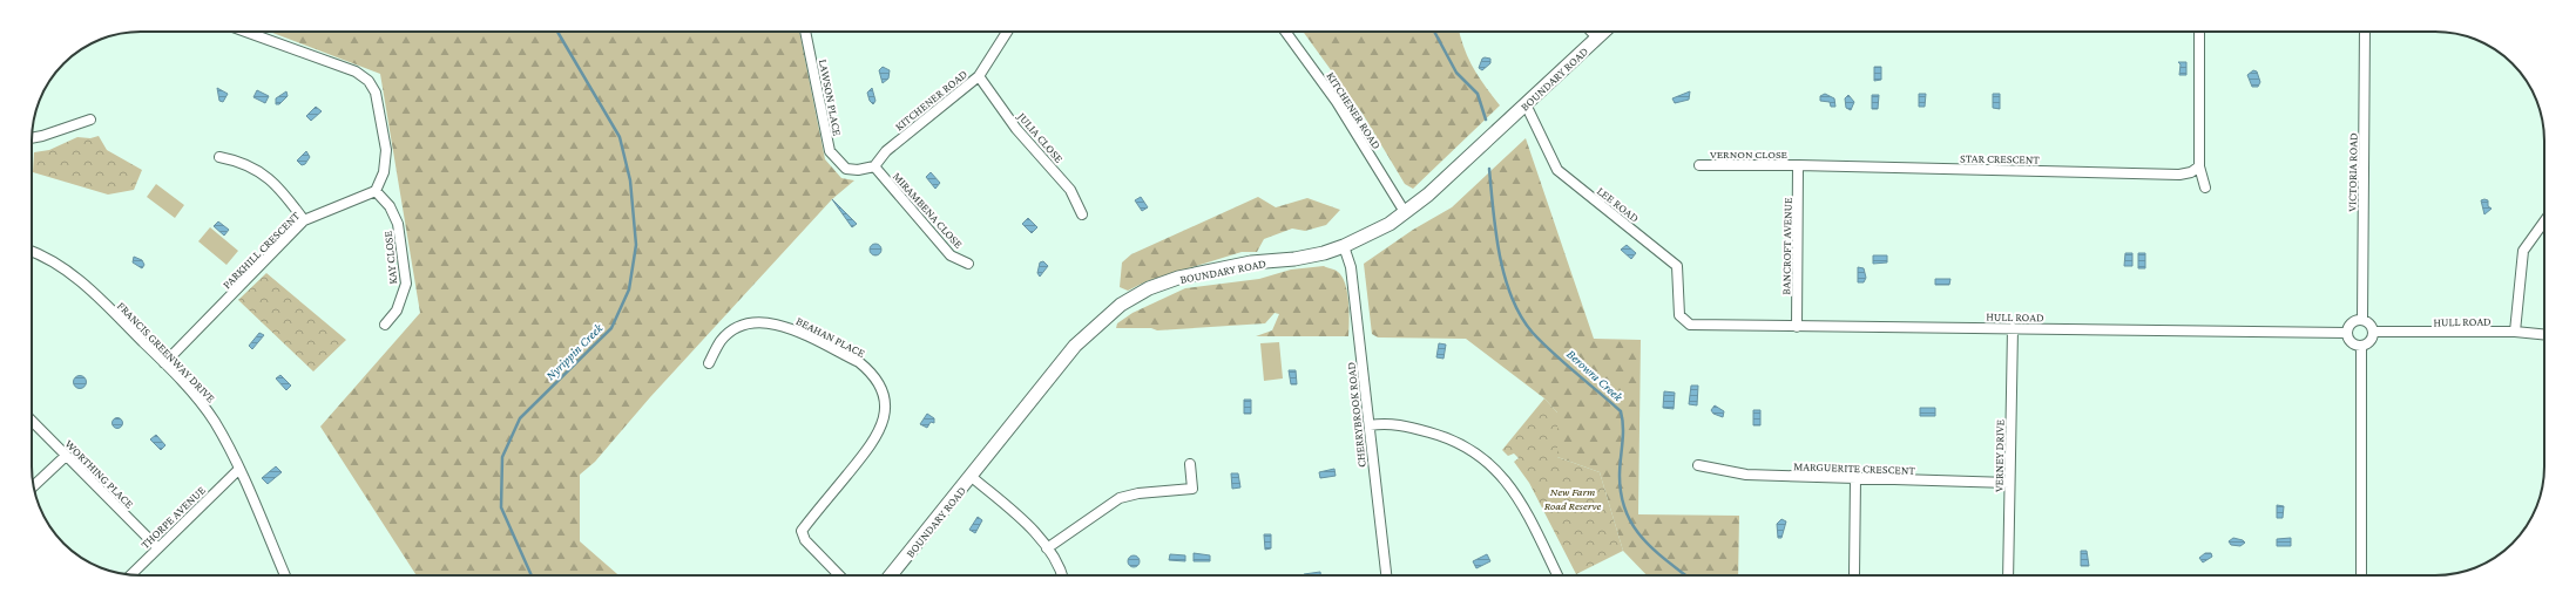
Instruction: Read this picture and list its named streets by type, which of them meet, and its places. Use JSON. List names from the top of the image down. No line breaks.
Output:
{"streets":{"main road":["BOUNDARY ROAD"],"street":["LAWSON PLACE","KITCHENER ROAD","JULIA CLOSE","VERNON CLOSE","STAR CRESCENT","VICTORIA ROAD","LEE ROAD","MIRAMBENA CLOSE","BANCROFT AVENUE","PARKHILL CRESCENT","KAY CLOSE","HULL ROAD","BEAHAN PLACE","FRANCIS GREENWAY DRIVE","CHERRYBROOK ROAD","VERNEY DRIVE","MARGUERITE CRESCENT","WORTHING PLACE","THORPE AVENUE"]},"crossings":[["BOUNDARY ROAD","KITCHENER ROAD"],["BOUNDARY ROAD","LEE ROAD"],["BOUNDARY ROAD","CHERRYBROOK ROAD"],["LAWSON PLACE","KITCHENER ROAD"],["LAWSON PLACE","MIRAMBENA CLOSE"],["KITCHENER ROAD","JULIA CLOSE"],["KITCHENER ROAD","MIRAMBENA CLOSE"],["VERNON CLOSE","STAR CRESCENT"],["VERNON CLOSE","BANCROFT AVENUE"],["STAR CRESCENT","BANCROFT AVENUE"],["VICTORIA ROAD","HULL ROAD"],["LEE ROAD","HULL ROAD"],["BANCROFT AVENUE","HULL ROAD"],["PARKHILL CRESCENT","KAY CLOSE"],["PARKHILL CRESCENT","FRANCIS GREENWAY DRIVE"],["HULL ROAD","VERNEY DRIVE"],["FRANCIS GREENWAY DRIVE","THORPE AVENUE"],["VERNEY DRIVE","MARGUERITE CRESCENT"],["WORTHING PLACE","THORPE AVENUE"]],"water":["Nyrippin Creek","Berowra Creek"],"parks":["New Farm Road Reserve"]}
